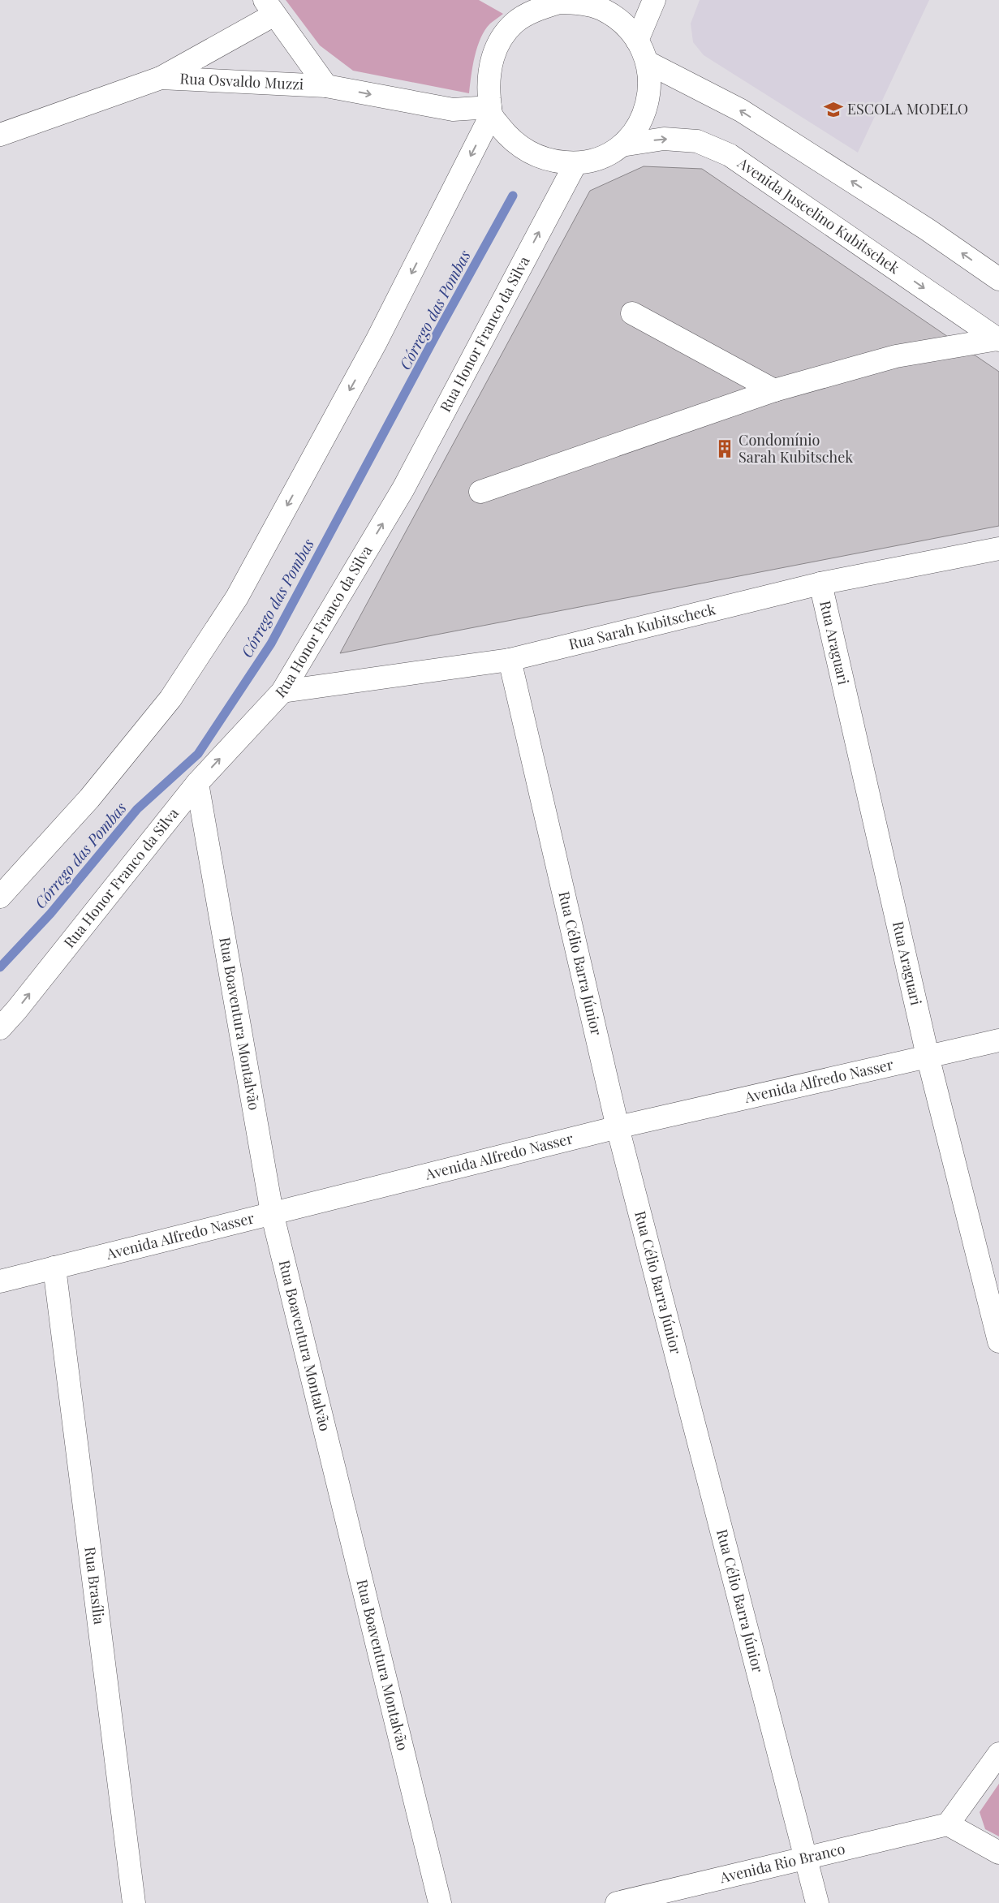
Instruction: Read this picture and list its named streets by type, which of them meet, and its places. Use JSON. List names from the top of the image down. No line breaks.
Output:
{"streets":{"street":["Rua Osvaldo Muzzi","Avenida Juscelino Kubitschek","Rua Honor Franco da Silva","Rua Sarah Kubitscheck","Rua Araguari","Rua Célio Barra Júnior","Rua Boaventura Montalvão","Avenida Alfredo Nasser","Rua Brasília","Avenida Rio Branco"]},"crossings":[["Rua Honor Franco da Silva","Rua Sarah Kubitscheck"],["Rua Honor Franco da Silva","Rua Boaventura Montalvão"],["Rua Sarah Kubitscheck","Rua Araguari"],["Rua Sarah Kubitscheck","Rua Célio Barra Júnior"],["Rua Araguari","Avenida Alfredo Nasser"],["Rua Célio Barra Júnior","Avenida Alfredo Nasser"],["Rua Célio Barra Júnior","Avenida Rio Branco"],["Rua Boaventura Montalvão","Avenida Alfredo Nasser"],["Avenida Alfredo Nasser","Rua Brasília"]],"water":["Córrego das Pombas"],"places":{"school or university":["ESCOLA MODELO"],"building":["Condomínio Sarah Kubitschek"]}}
